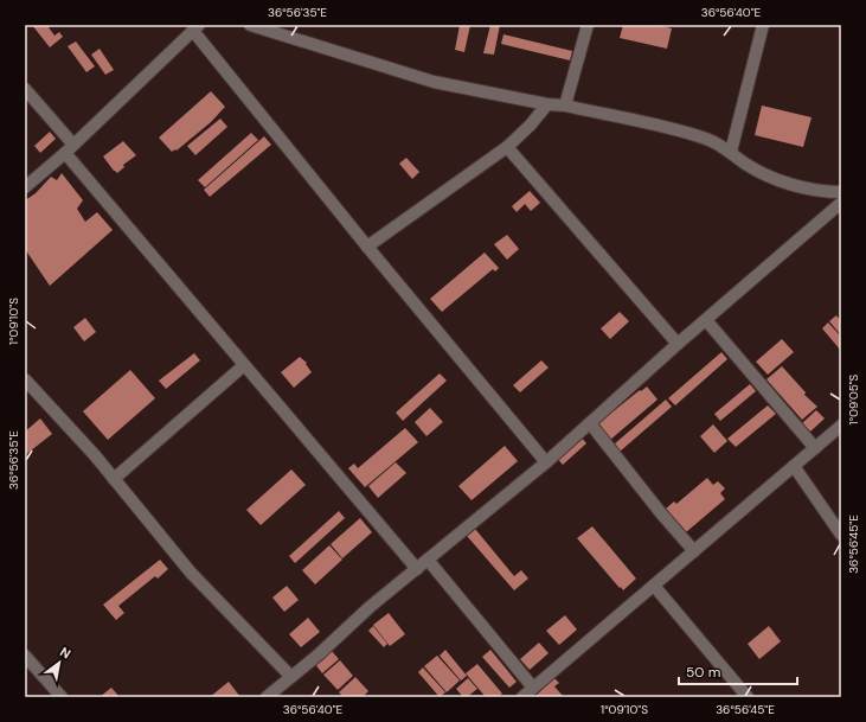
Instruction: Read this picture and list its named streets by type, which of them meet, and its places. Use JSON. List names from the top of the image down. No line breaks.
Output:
{"scale_bar":"50 m","north":"top right","coordinates":["36°56'35\"E","36°56'40\"E","1°09'10\"S","1°09'05\"S","36°56'45\"E"]}
